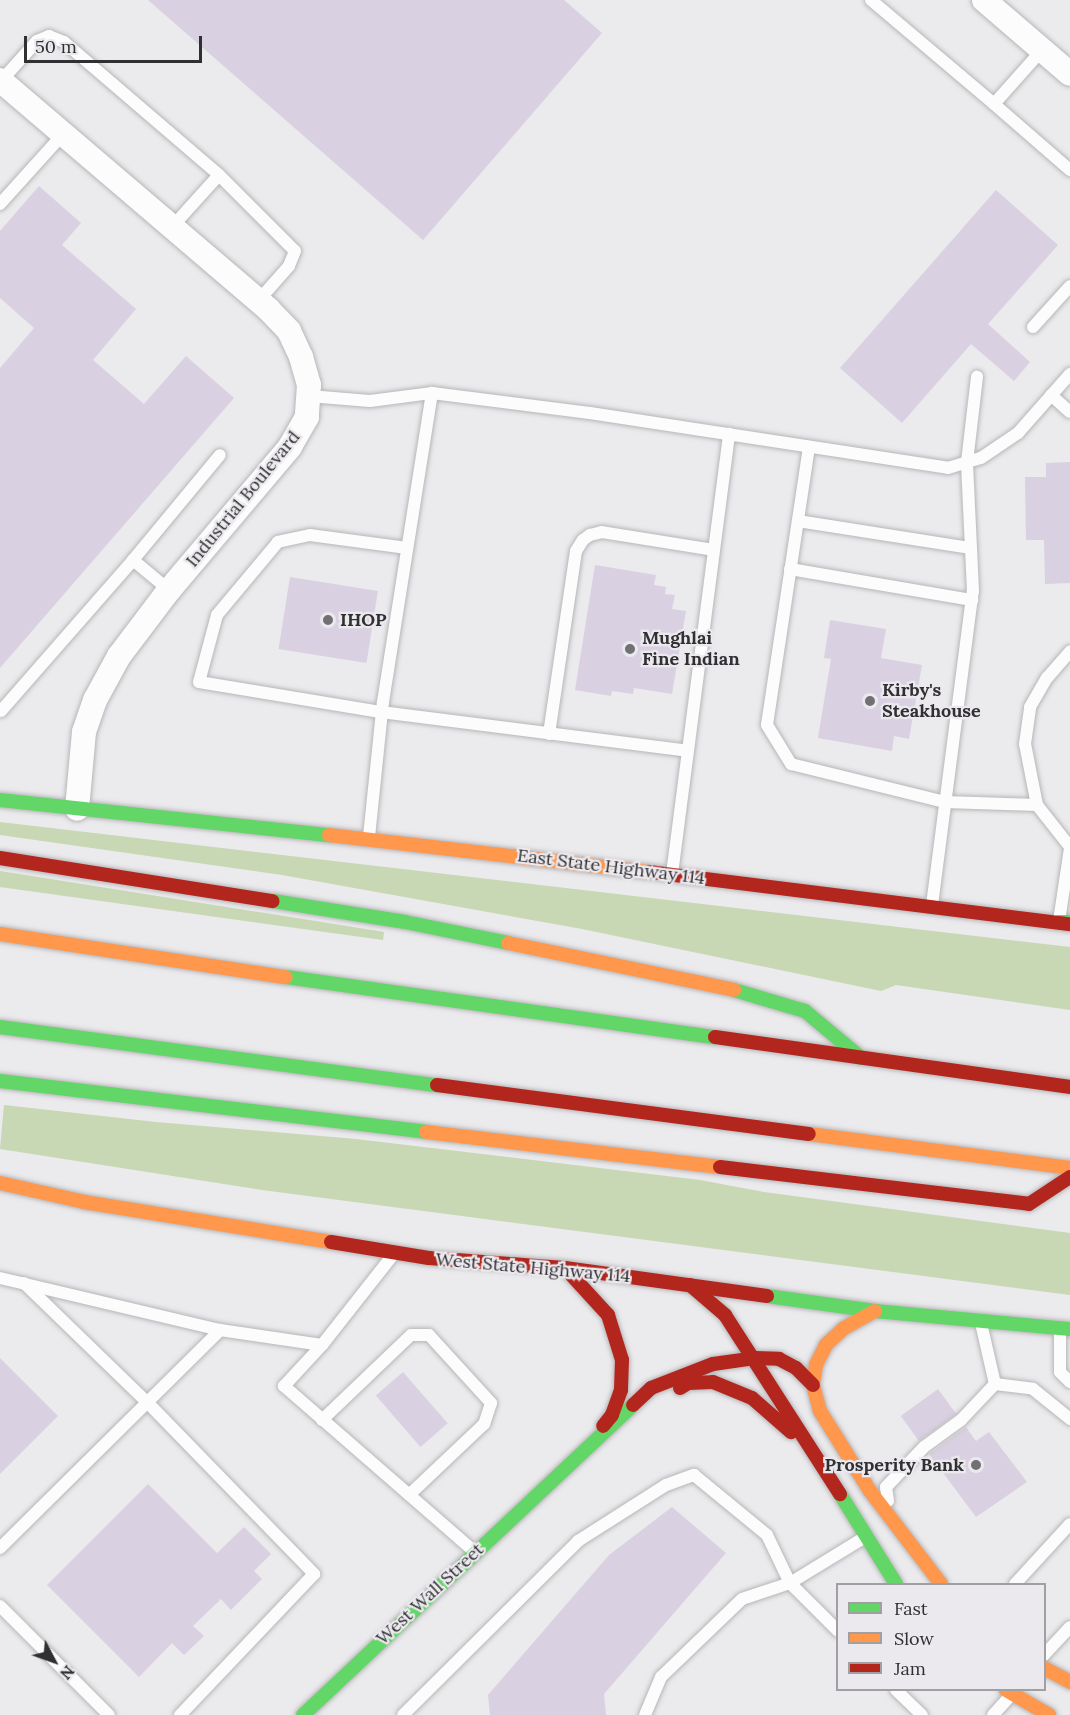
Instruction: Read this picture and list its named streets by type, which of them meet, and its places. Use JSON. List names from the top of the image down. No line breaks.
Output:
{"streets":{"main road":["East State Highway 114","West State Highway 114","West Wall Street"],"street":["Industrial Boulevard"]},"crossings":[["Industrial Boulevard","East State Highway 114"]],"places":["IHOP","Mughlai Fine Indian","Kirby's Steakhouse","Prosperity Bank"],"legend":["Fast","Slow","Jam"],"scale_bar":"50 m","north":"bottom right"}
